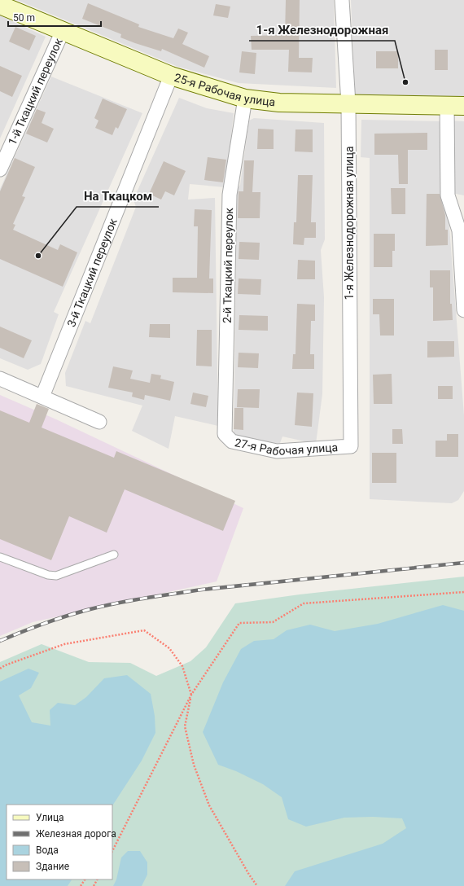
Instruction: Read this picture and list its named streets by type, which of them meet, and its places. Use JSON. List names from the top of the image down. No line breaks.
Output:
{"streets":{"main road":["25-я Рабочая улица"],"street":["1-й Ткацкий переулок","1-я Железнодорожная улица","2-й Ткацкий переулок","3-й Ткацкий переулок","27-я Рабочая улица"]},"crossings":[["25-я Рабочая улица","1-й Ткацкий переулок"],["25-я Рабочая улица","1-я Железнодорожная улица"],["25-я Рабочая улица","2-й Ткацкий переулок"],["25-я Рабочая улица","3-й Ткацкий переулок"],["1-я Железнодорожная улица","27-я Рабочая улица"],["2-й Ткацкий переулок","27-я Рабочая улица"]],"places":["1-я Железнодорожная","На Ткацком"],"legend":["Улица","Железная дорога","Вода","Здание"],"scale_bar":"50 m"}
